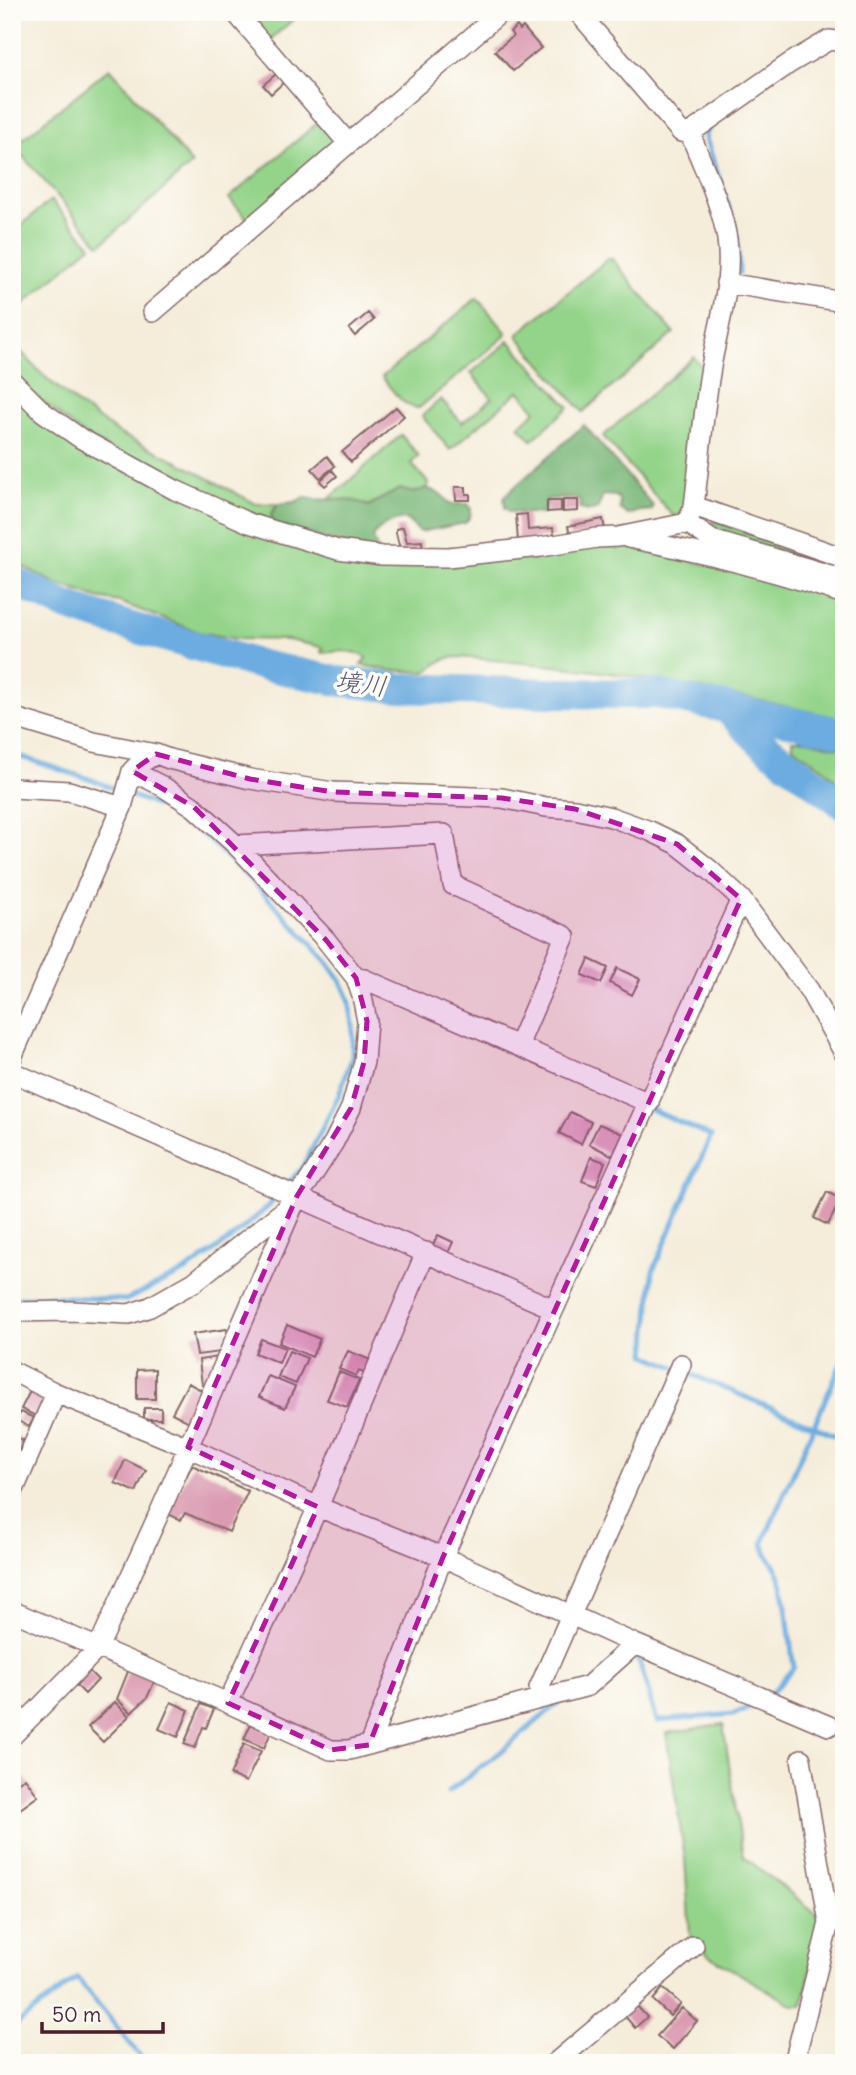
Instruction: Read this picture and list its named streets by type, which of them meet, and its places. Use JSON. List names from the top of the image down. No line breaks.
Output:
{"water":["境川"],"scale_bar":"50 m"}
